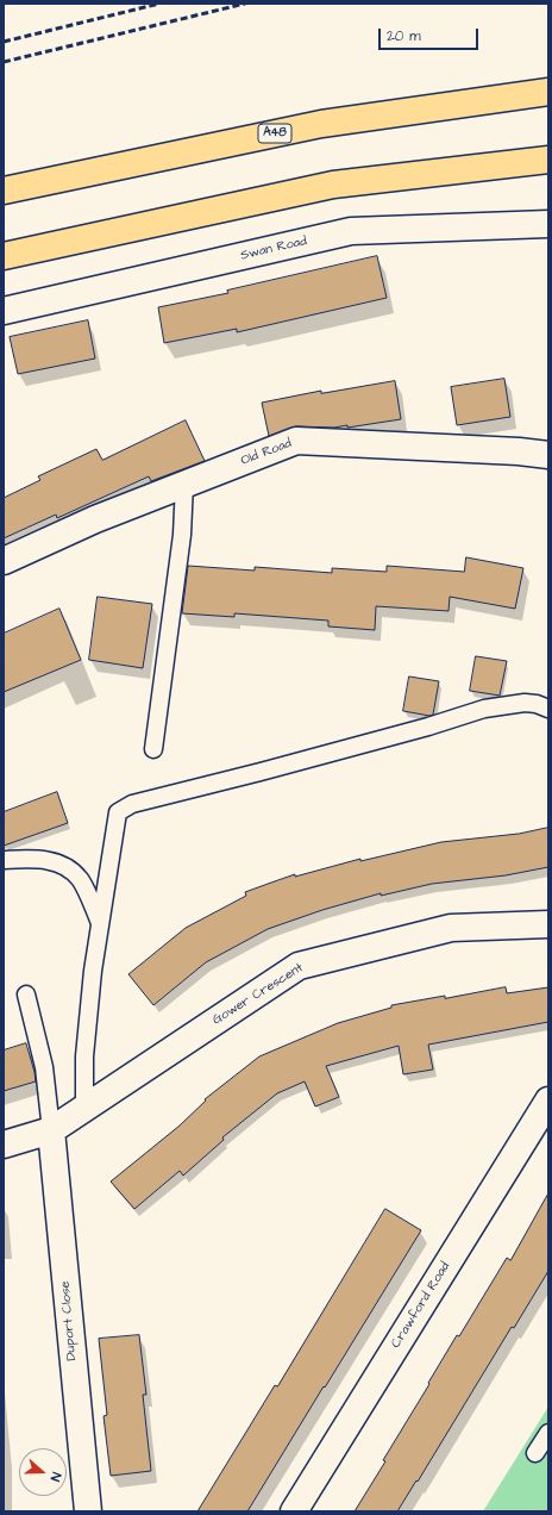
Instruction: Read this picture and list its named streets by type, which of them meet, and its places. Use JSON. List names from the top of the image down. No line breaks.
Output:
{"streets":{"main road":["A48"],"street":["Swan Road","Old Road","Gower Crescent","Crawford Road","Duport Close"]},"crossings":[["Gower Crescent","Duport Close"]],"scale_bar":"20 m","north":"right"}
